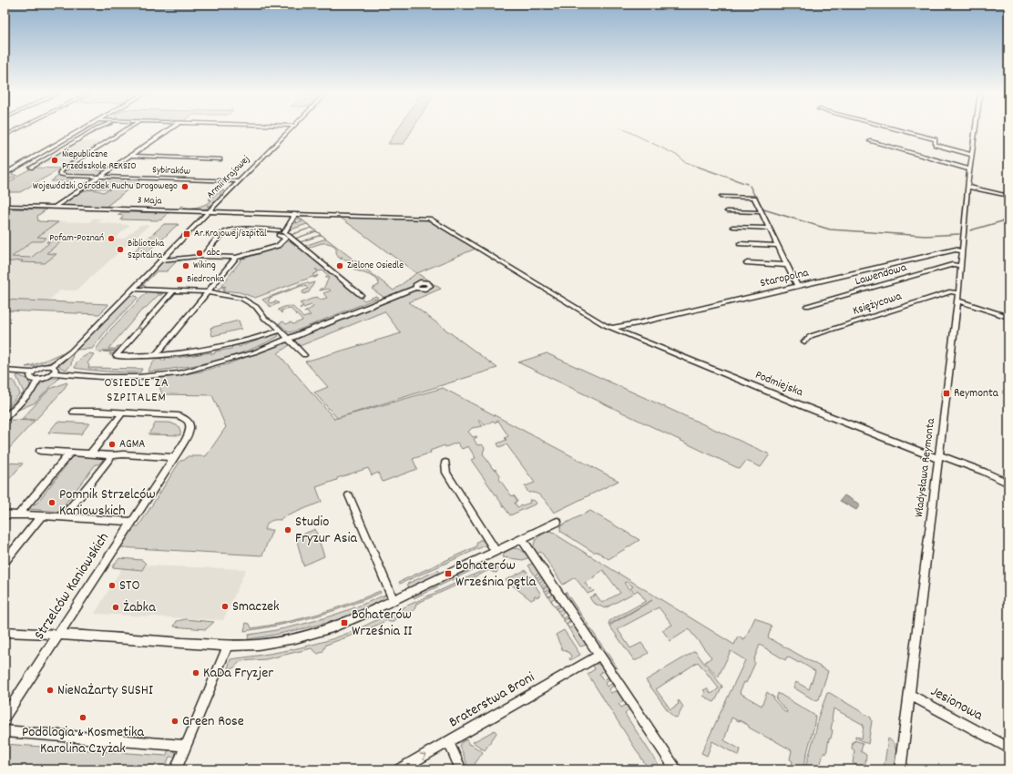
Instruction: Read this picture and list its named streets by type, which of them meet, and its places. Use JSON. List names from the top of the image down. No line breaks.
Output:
{"streets":{"street":["Sybiraków","Armii Krajowej","3 Maja","Lawendowa","Staropolna","Księżycowa","Podmiejska","Władysława Reymonta","Strzelców Kaniowskich","Braterstwa Broni","Jesionowa"]},"crossings":[["Sybiraków","Armii Krajowej"],["Armii Krajowej","3 Maja"],["3 Maja","Podmiejska"],["Lawendowa","Władysława Reymonta"],["Staropolna","Podmiejska"],["Staropolna","Władysława Reymonta"],["Księżycowa","Władysława Reymonta"],["Podmiejska","Władysława Reymonta"],["Władysława Reymonta","Jesionowa"]],"districts":["OSIEDLE ZA SZPITALEM"],"places":{"other":["Niepubliczne Przedszkole REKSIO","Wojewódzki Ośrodek Ruchu Drogowego","Pofam-Poznań","Biblioteka Szpitalna","abc","Wiking","Zielone Osiedle","Biedronka","AGMA","Pomnik Strzelców Kaniowskich","Studio Fryzur Asia","STO","Smaczek","Żabka","KaDa Fryzjer","NieNaŻarty SUSHI","Podologia & Kosmetika Karolina Czyżak","Green Rose"],"transit":["Ar.Krajowej/szpital","Reymonta","Bohaterów Września pętla","Bohaterów Września II"]}}
